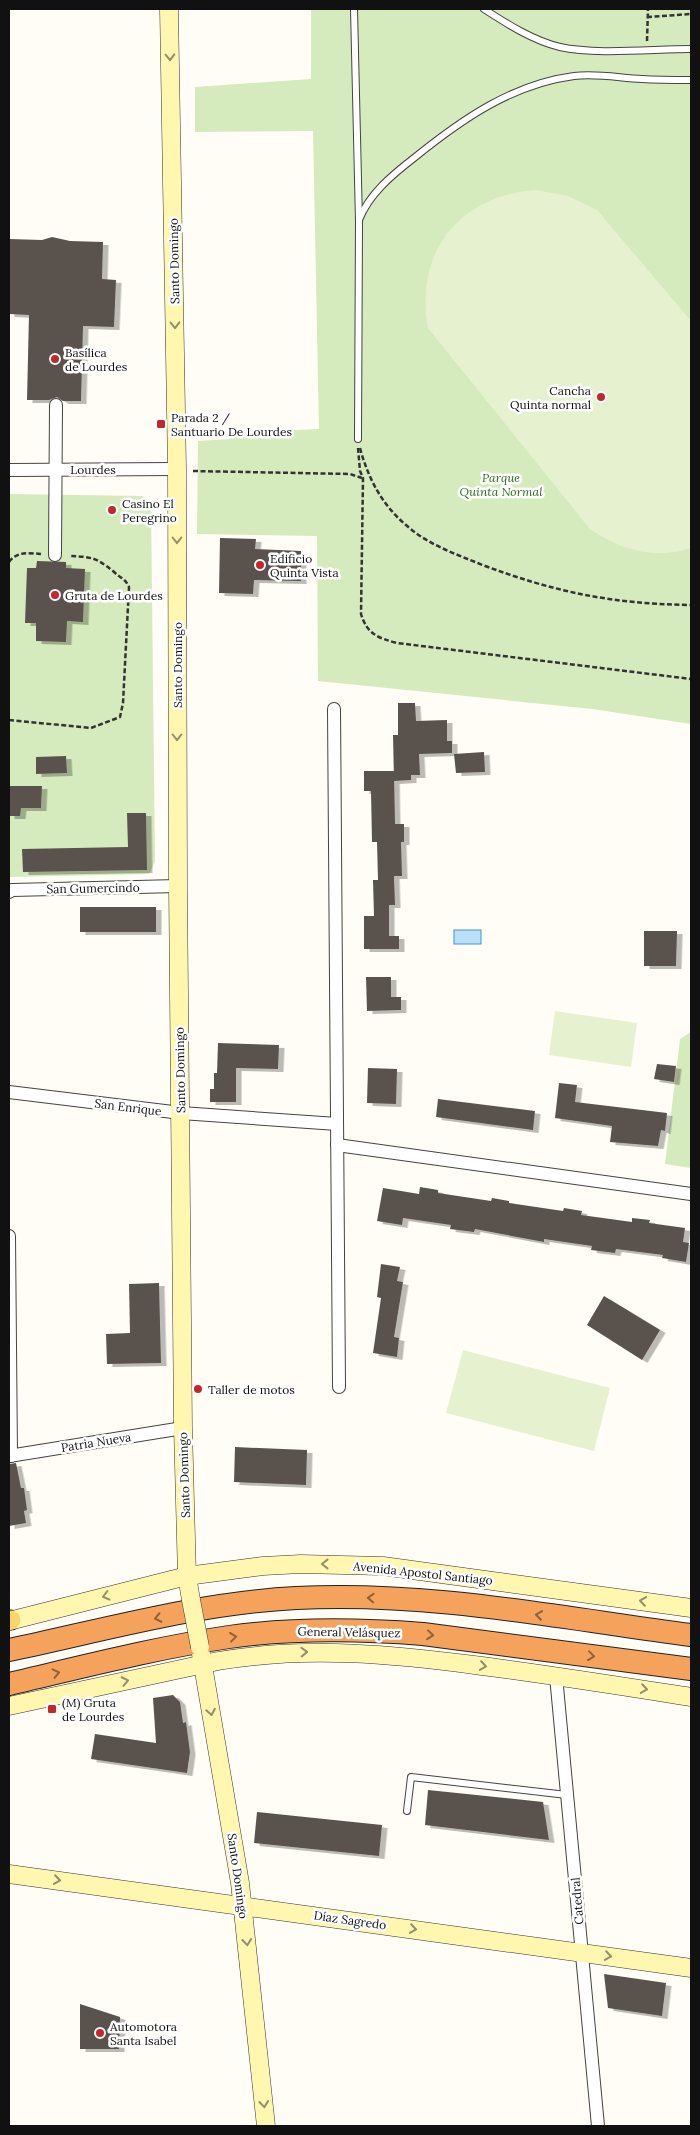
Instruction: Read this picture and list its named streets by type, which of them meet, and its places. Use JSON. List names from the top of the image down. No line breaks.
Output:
{"streets":{"highway":["General Velásquez"],"street":["Santo Domingo","Lourdes","San Gumercindo","San Enrique","Patria Nueva","Avenida Apostol Santiago","Catedral","Díaz Sagredo"]},"crossings":[["Santo Domingo","Lourdes"],["Santo Domingo","San Gumercindo"],["Santo Domingo","San Enrique"],["Santo Domingo","Patria Nueva"],["Santo Domingo","Avenida Apostol Santiago"],["Santo Domingo","Díaz Sagredo"],["Catedral","Díaz Sagredo"]],"one_way":["Santo Domingo","Díaz Sagredo"],"parks":["Parque Quinta Normal"],"places":{"other":["Basílica de Lourdes","Cancha Quinta normal","Casino El Peregrino","Edificio Quinta Vista","Gruta de Lourdes","Taller de motos","Automotora Santa Isabel"],"transit":["Parada 2 / Santuario De Lourdes","(M) Gruta de Lourdes"]}}
